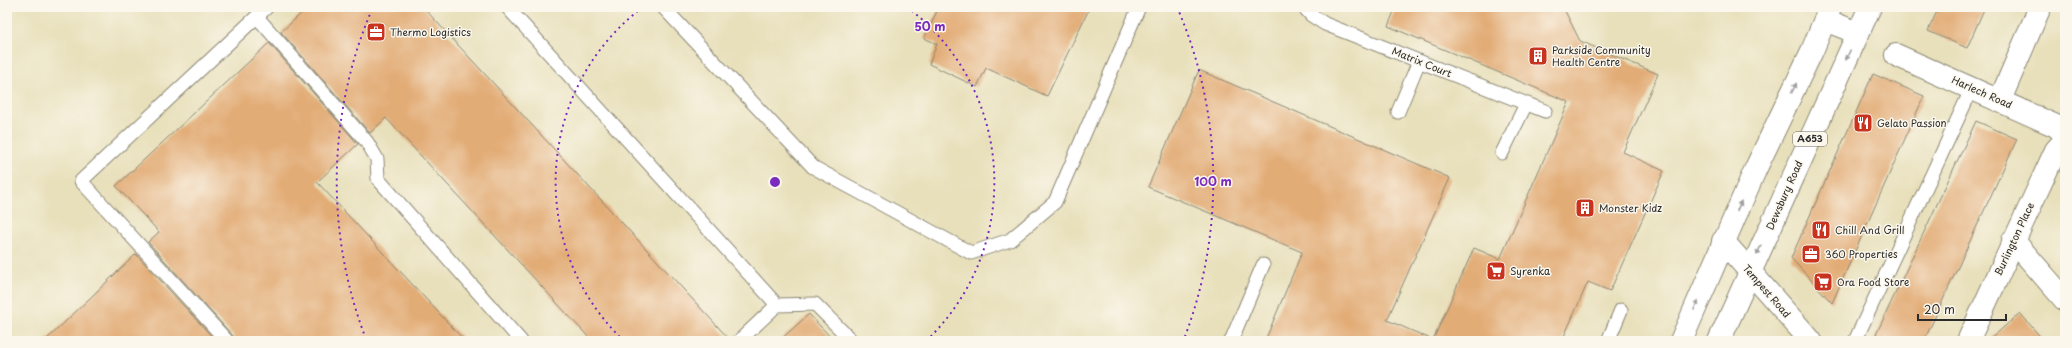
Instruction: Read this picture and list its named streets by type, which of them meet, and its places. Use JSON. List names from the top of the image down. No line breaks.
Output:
{"streets":{"main road":["Harlech Road","A653","Dewsbury Road","Burlington Place","Tempest Road"],"lane":["Matrix Court"]},"crossings":[["Dewsbury Road","Tempest Road"]],"places":{"office":["Thermo Logistics","360 Properties"],"building":["Parkside Community Health Centre","Monster Kidz"],"restaurant":["Gelato Passion","Chill And Grill"],"supermarket":["Syrenka","Ora Food Store"]},"scale_bar":"20 m","rings":["50 m","100 m"]}
